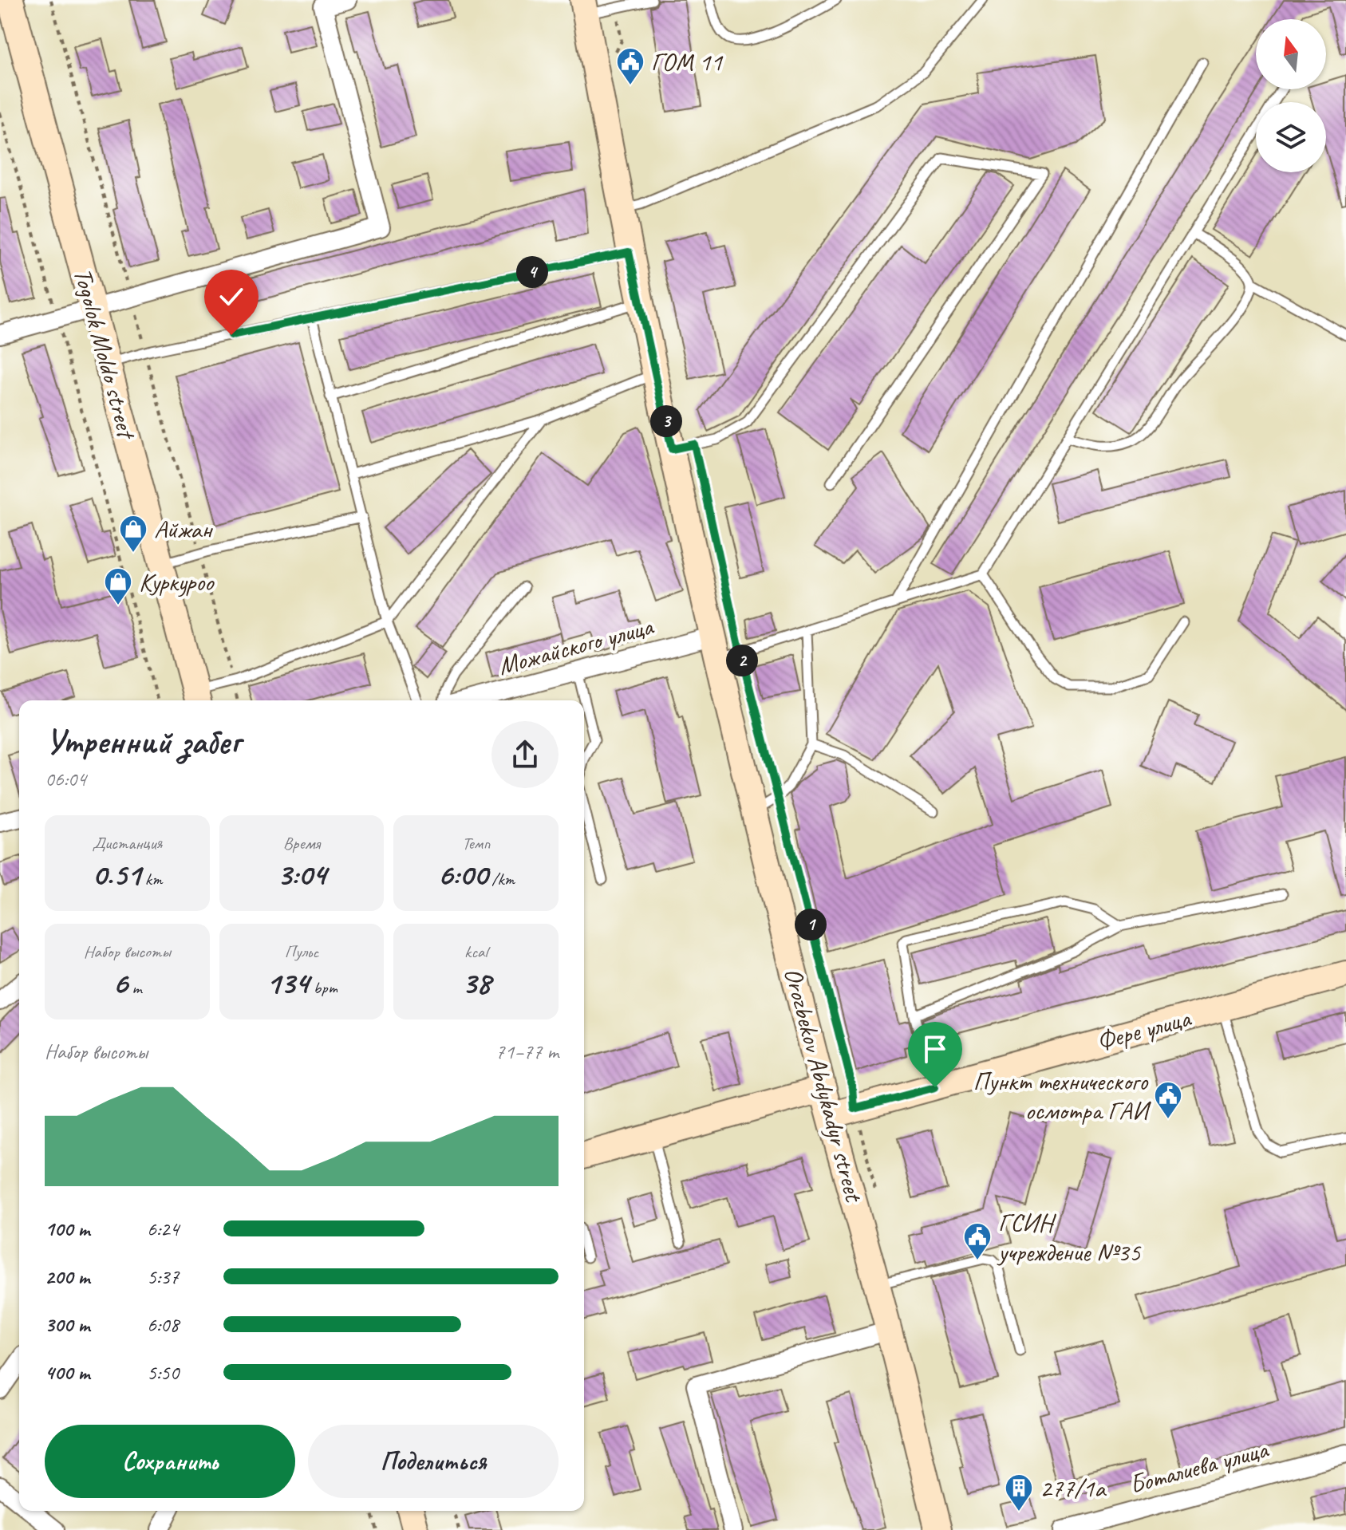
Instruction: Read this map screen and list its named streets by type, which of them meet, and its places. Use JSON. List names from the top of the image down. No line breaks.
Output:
{"streets":{"street":["Togolok Moldo street","Можайского улица","Фере улица","Orozbekov Abdykadyr street","Боталиева улица"]},"crossings":[["Можайского улица","Orozbekov Abdykadyr street"],["Фере улица","Orozbekov Abdykadyr street"]],"places":{"public building":["ГОМ 11","Пункт технического осмотра ГАИ","ГСИН учреждение №35"],"shop":["Айжан","Куркуроо"],"building":["277/1а"]},"north":"top","page":{"pins":["4","3","2","1"],"heading":["Утренний забег","06:04"],"stats":[["Дистанция","0.51 km"],["Время","3:04"],["Темп","6:00 /km"],["Набор высоты","6 m"],["Пульс","134 bpm"],["kcal","38"]],"chart":["Набор высоты","71–77 m"],"list":[{"name":"100 m","note":"6:24"},{"name":"200 m","note":"5:37"},{"name":"300 m","note":"6:08"},{"name":"400 m","note":"5:50"}],"buttons":["Сохранить","Поделиться"]}}
